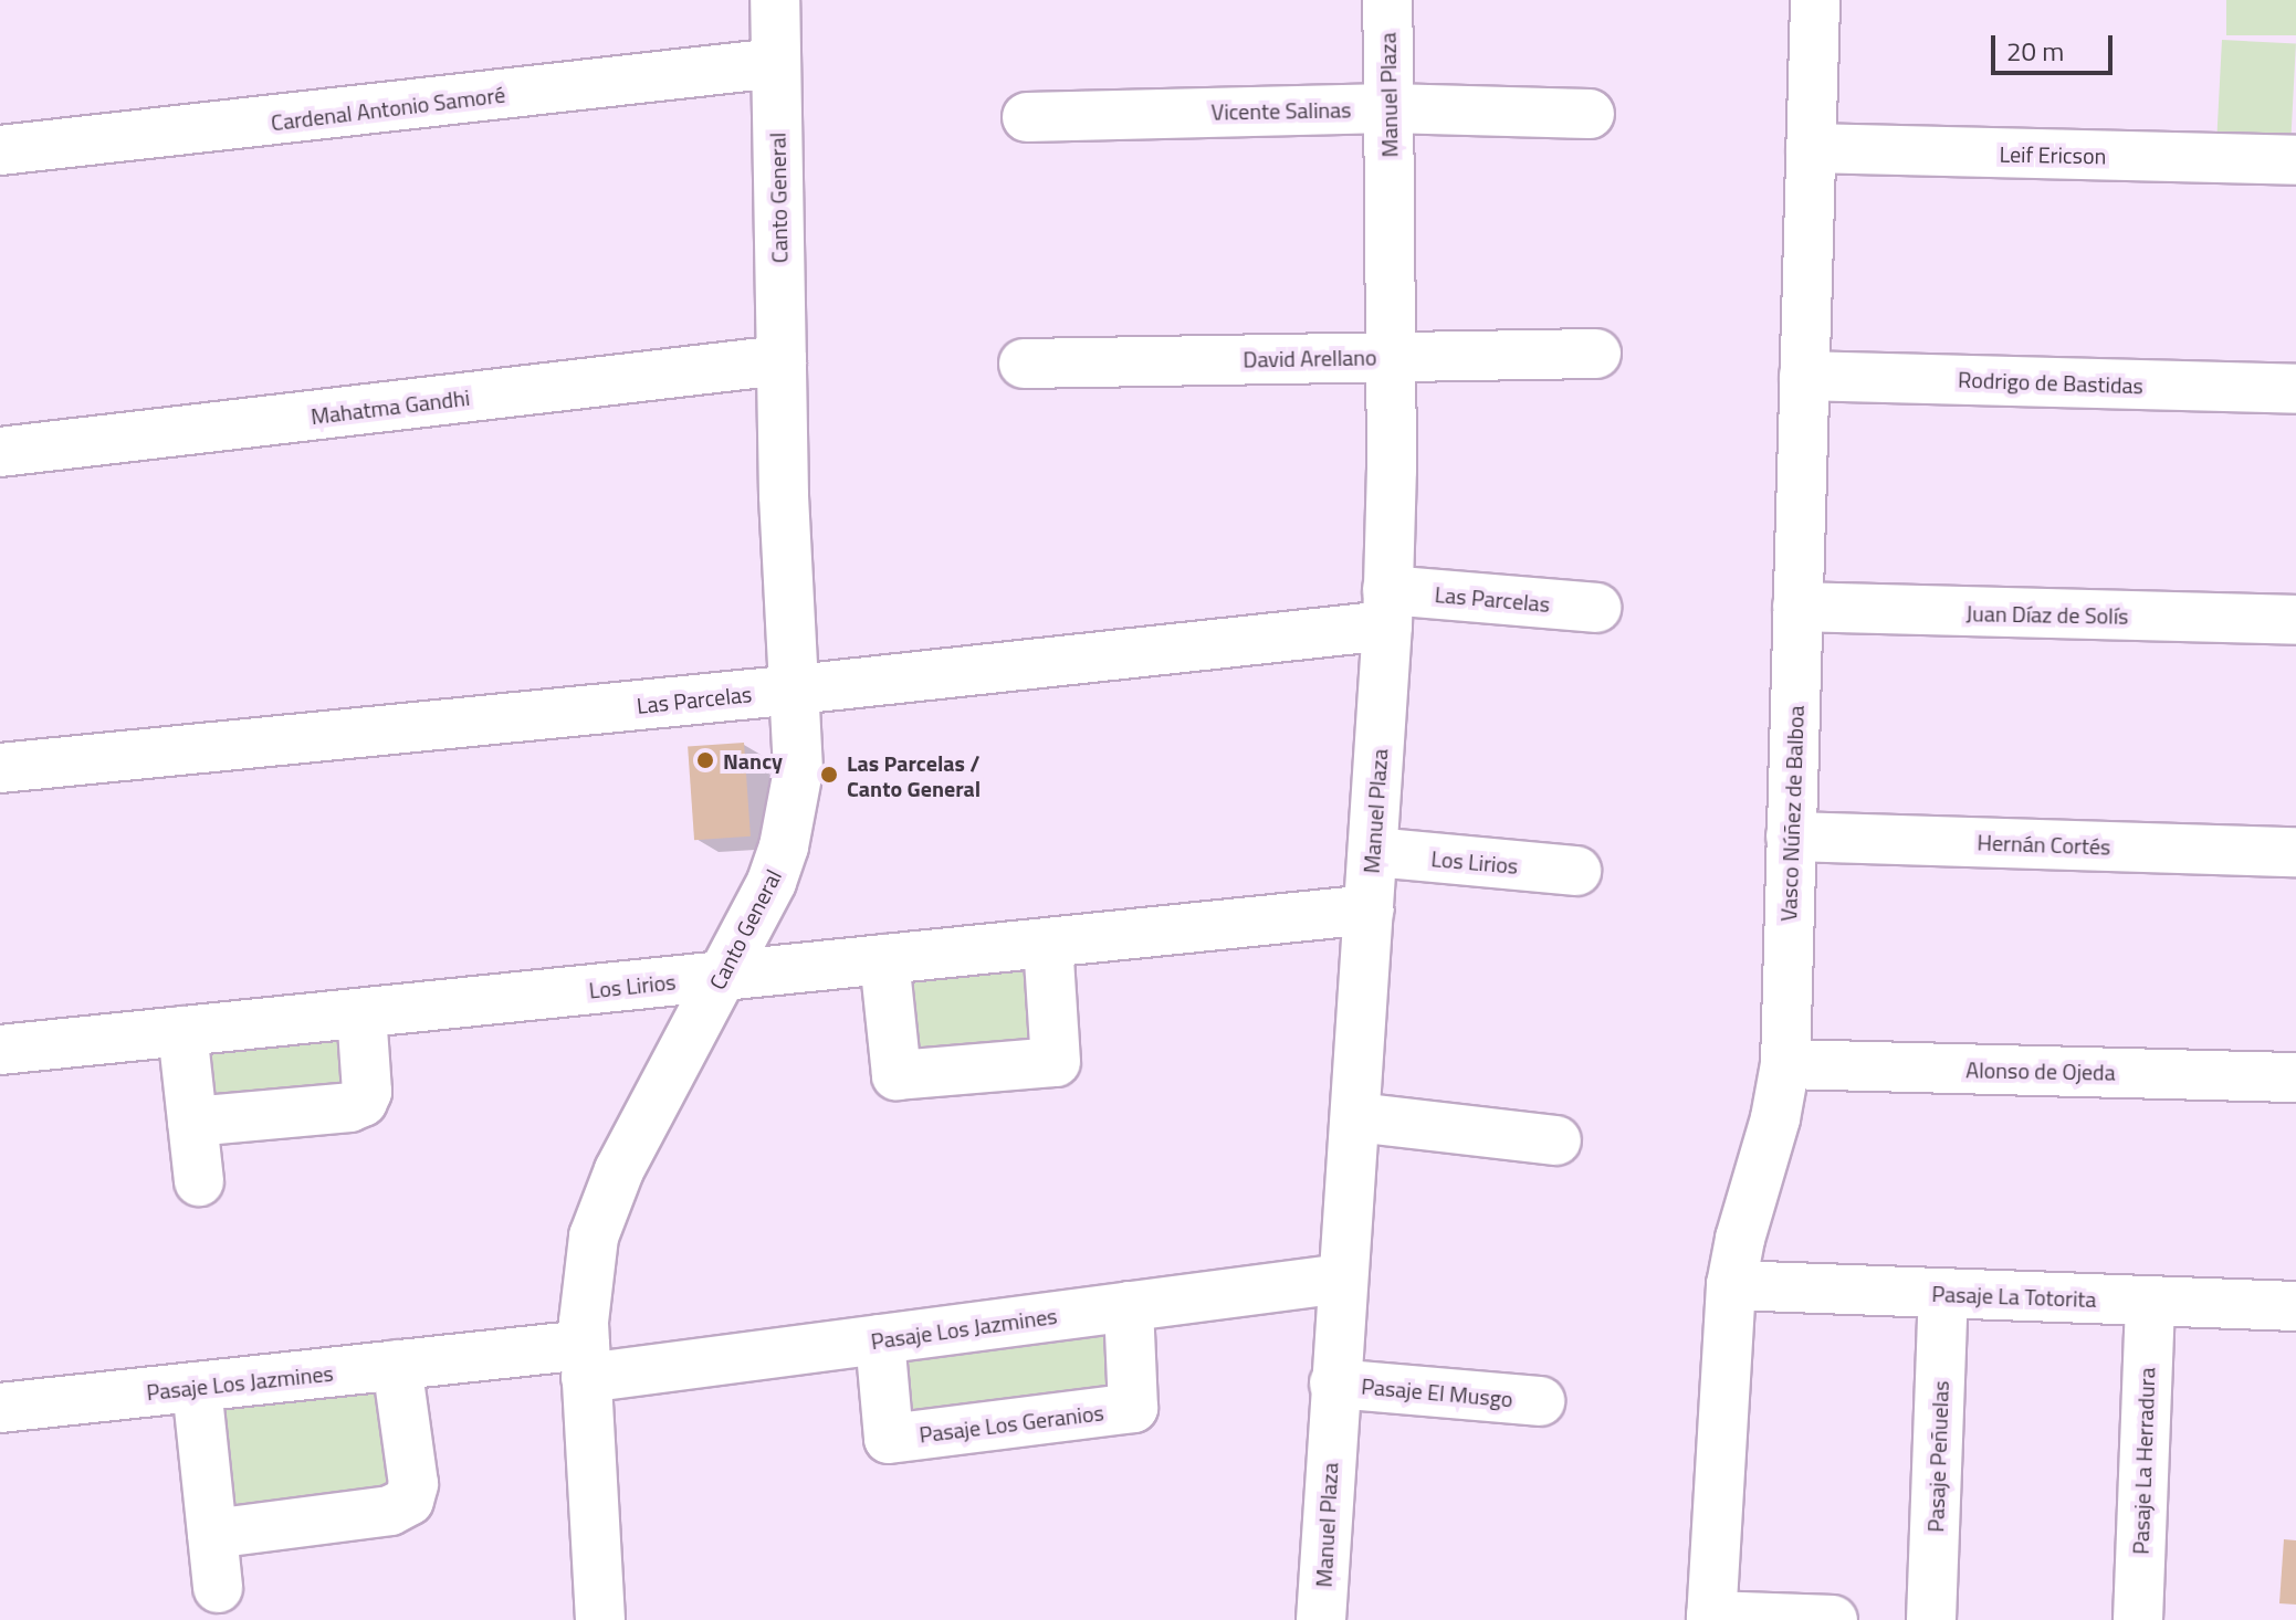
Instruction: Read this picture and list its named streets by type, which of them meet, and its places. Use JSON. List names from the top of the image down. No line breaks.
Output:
{"streets":{"street":["Manuel Plaza","Cardenal Antonio Samoré","Vicente Salinas","Leif Ericson","Canto General","David Arellano","Rodrigo de Bastidas","Mahatma Gandhi","Las Parcelas","Juan Díaz de Solís","Vasco Núñez de Balboa","Hernán Cortés","Los Lirios","Alonso de Ojeda","Pasaje La Totorita","Pasaje Los Jazmines","Pasaje El Musgo","Pasaje Los Geranios","Pasaje Peñuelas","Pasaje La Herradura"]},"crossings":[["Manuel Plaza","Vicente Salinas"],["Manuel Plaza","David Arellano"],["Manuel Plaza","Las Parcelas"],["Manuel Plaza","Los Lirios"],["Manuel Plaza","Pasaje Los Jazmines"],["Manuel Plaza","Pasaje El Musgo"],["Cardenal Antonio Samoré","Canto General"],["Leif Ericson","Vasco Núñez de Balboa"],["Canto General","Mahatma Gandhi"],["Canto General","Las Parcelas"],["Canto General","Los Lirios"],["Canto General","Pasaje Los Jazmines"],["Rodrigo de Bastidas","Vasco Núñez de Balboa"],["Juan Díaz de Solís","Vasco Núñez de Balboa"],["Vasco Núñez de Balboa","Hernán Cortés"],["Vasco Núñez de Balboa","Alonso de Ojeda"],["Vasco Núñez de Balboa","Pasaje La Totorita"],["Pasaje La Totorita","Pasaje Peñuelas"],["Pasaje La Totorita","Pasaje La Herradura"],["Pasaje Los Jazmines","Pasaje Los Geranios"]],"places":["Nancy","Las Parcelas / Canto General"],"scale_bar":"20 m"}
